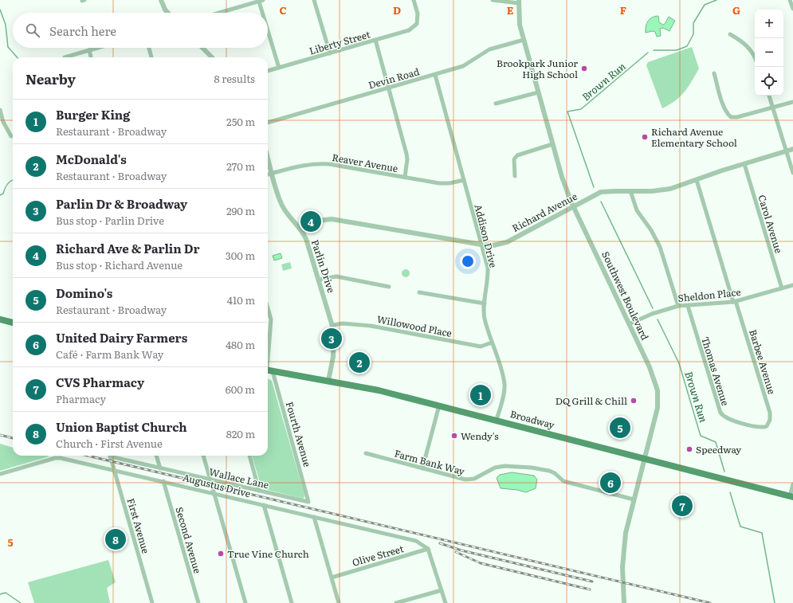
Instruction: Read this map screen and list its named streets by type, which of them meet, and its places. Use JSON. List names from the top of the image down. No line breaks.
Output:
{"streets":{"main road":["Broadway"],"street":["Liberty Street","Devin Road","Reaver Avenue","Richard Avenue","Carol Avenue","Addison Drive","Parlin Drive","Sheldon Place","Southwest Boulevard","Willowood Place","Barbee Avenue","Thomas Avenue","Fourth Avenue","Farm Bank Way","Wallace Lane","Augustus Drive","First Avenue","Second Avenue","Olive Street"]},"crossings":[["Devin Road","Addison Drive"],["Devin Road","Southwest Boulevard"],["Reaver Avenue","Addison Drive"],["Reaver Avenue","Parlin Drive"],["Richard Avenue","Carol Avenue"],["Richard Avenue","Addison Drive"],["Richard Avenue","Parlin Drive"],["Richard Avenue","Southwest Boulevard"],["Richard Avenue","Barbee Avenue"],["Carol Avenue","Sheldon Place"],["Addison Drive","Willowood Place"],["Addison Drive","Broadway"],["Parlin Drive","Willowood Place"],["Parlin Drive","Broadway"],["Sheldon Place","Southwest Boulevard"],["Sheldon Place","Barbee Avenue"],["Sheldon Place","Thomas Avenue"],["Southwest Boulevard","Broadway"],["Southwest Boulevard","Farm Bank Way"],["Barbee Avenue","Thomas Avenue"],["Broadway","Fourth Avenue"],["Fourth Avenue","Wallace Lane"],["Augustus Drive","First Avenue"],["Augustus Drive","Second Avenue"],["Augustus Drive","Olive Street"]],"water":["Brown Run"],"places":["Brookpark Junior High School","Richard Avenue Elementary School","DQ Grill & Chill","Wendy's","Speedway","True Vine Church"],"page":{"map_buttons":["+","−"],"search":"Search here","heading":["Nearby","8 results"],"list":[{"mark":"1","name":"Burger King","note":"Restaurant · Broadway","value":"250 m"},{"mark":"2","name":"McDonald's","note":"Restaurant · Broadway","value":"270 m"},{"mark":"3","name":"Parlin Dr & Broadway","note":"Bus stop · Parlin Drive","value":"290 m"},{"mark":"4","name":"Richard Ave & Parlin Dr","note":"Bus stop · Richard Avenue","value":"300 m"},{"mark":"5","name":"Domino's","note":"Restaurant · Broadway","value":"410 m"},{"mark":"6","name":"United Dairy Farmers","note":"Café · Farm Bank Way","value":"480 m"},{"mark":"7","name":"CVS Pharmacy","note":"Pharmacy","value":"600 m"},{"mark":"8","name":"Union Baptist Church","note":"Church · First Avenue","value":"820 m"}],"pins":["4","3","2","1","5","6","7","8"]},"grid":{"columns":["C","D","E","F","G"],"rows":["5"]}}
